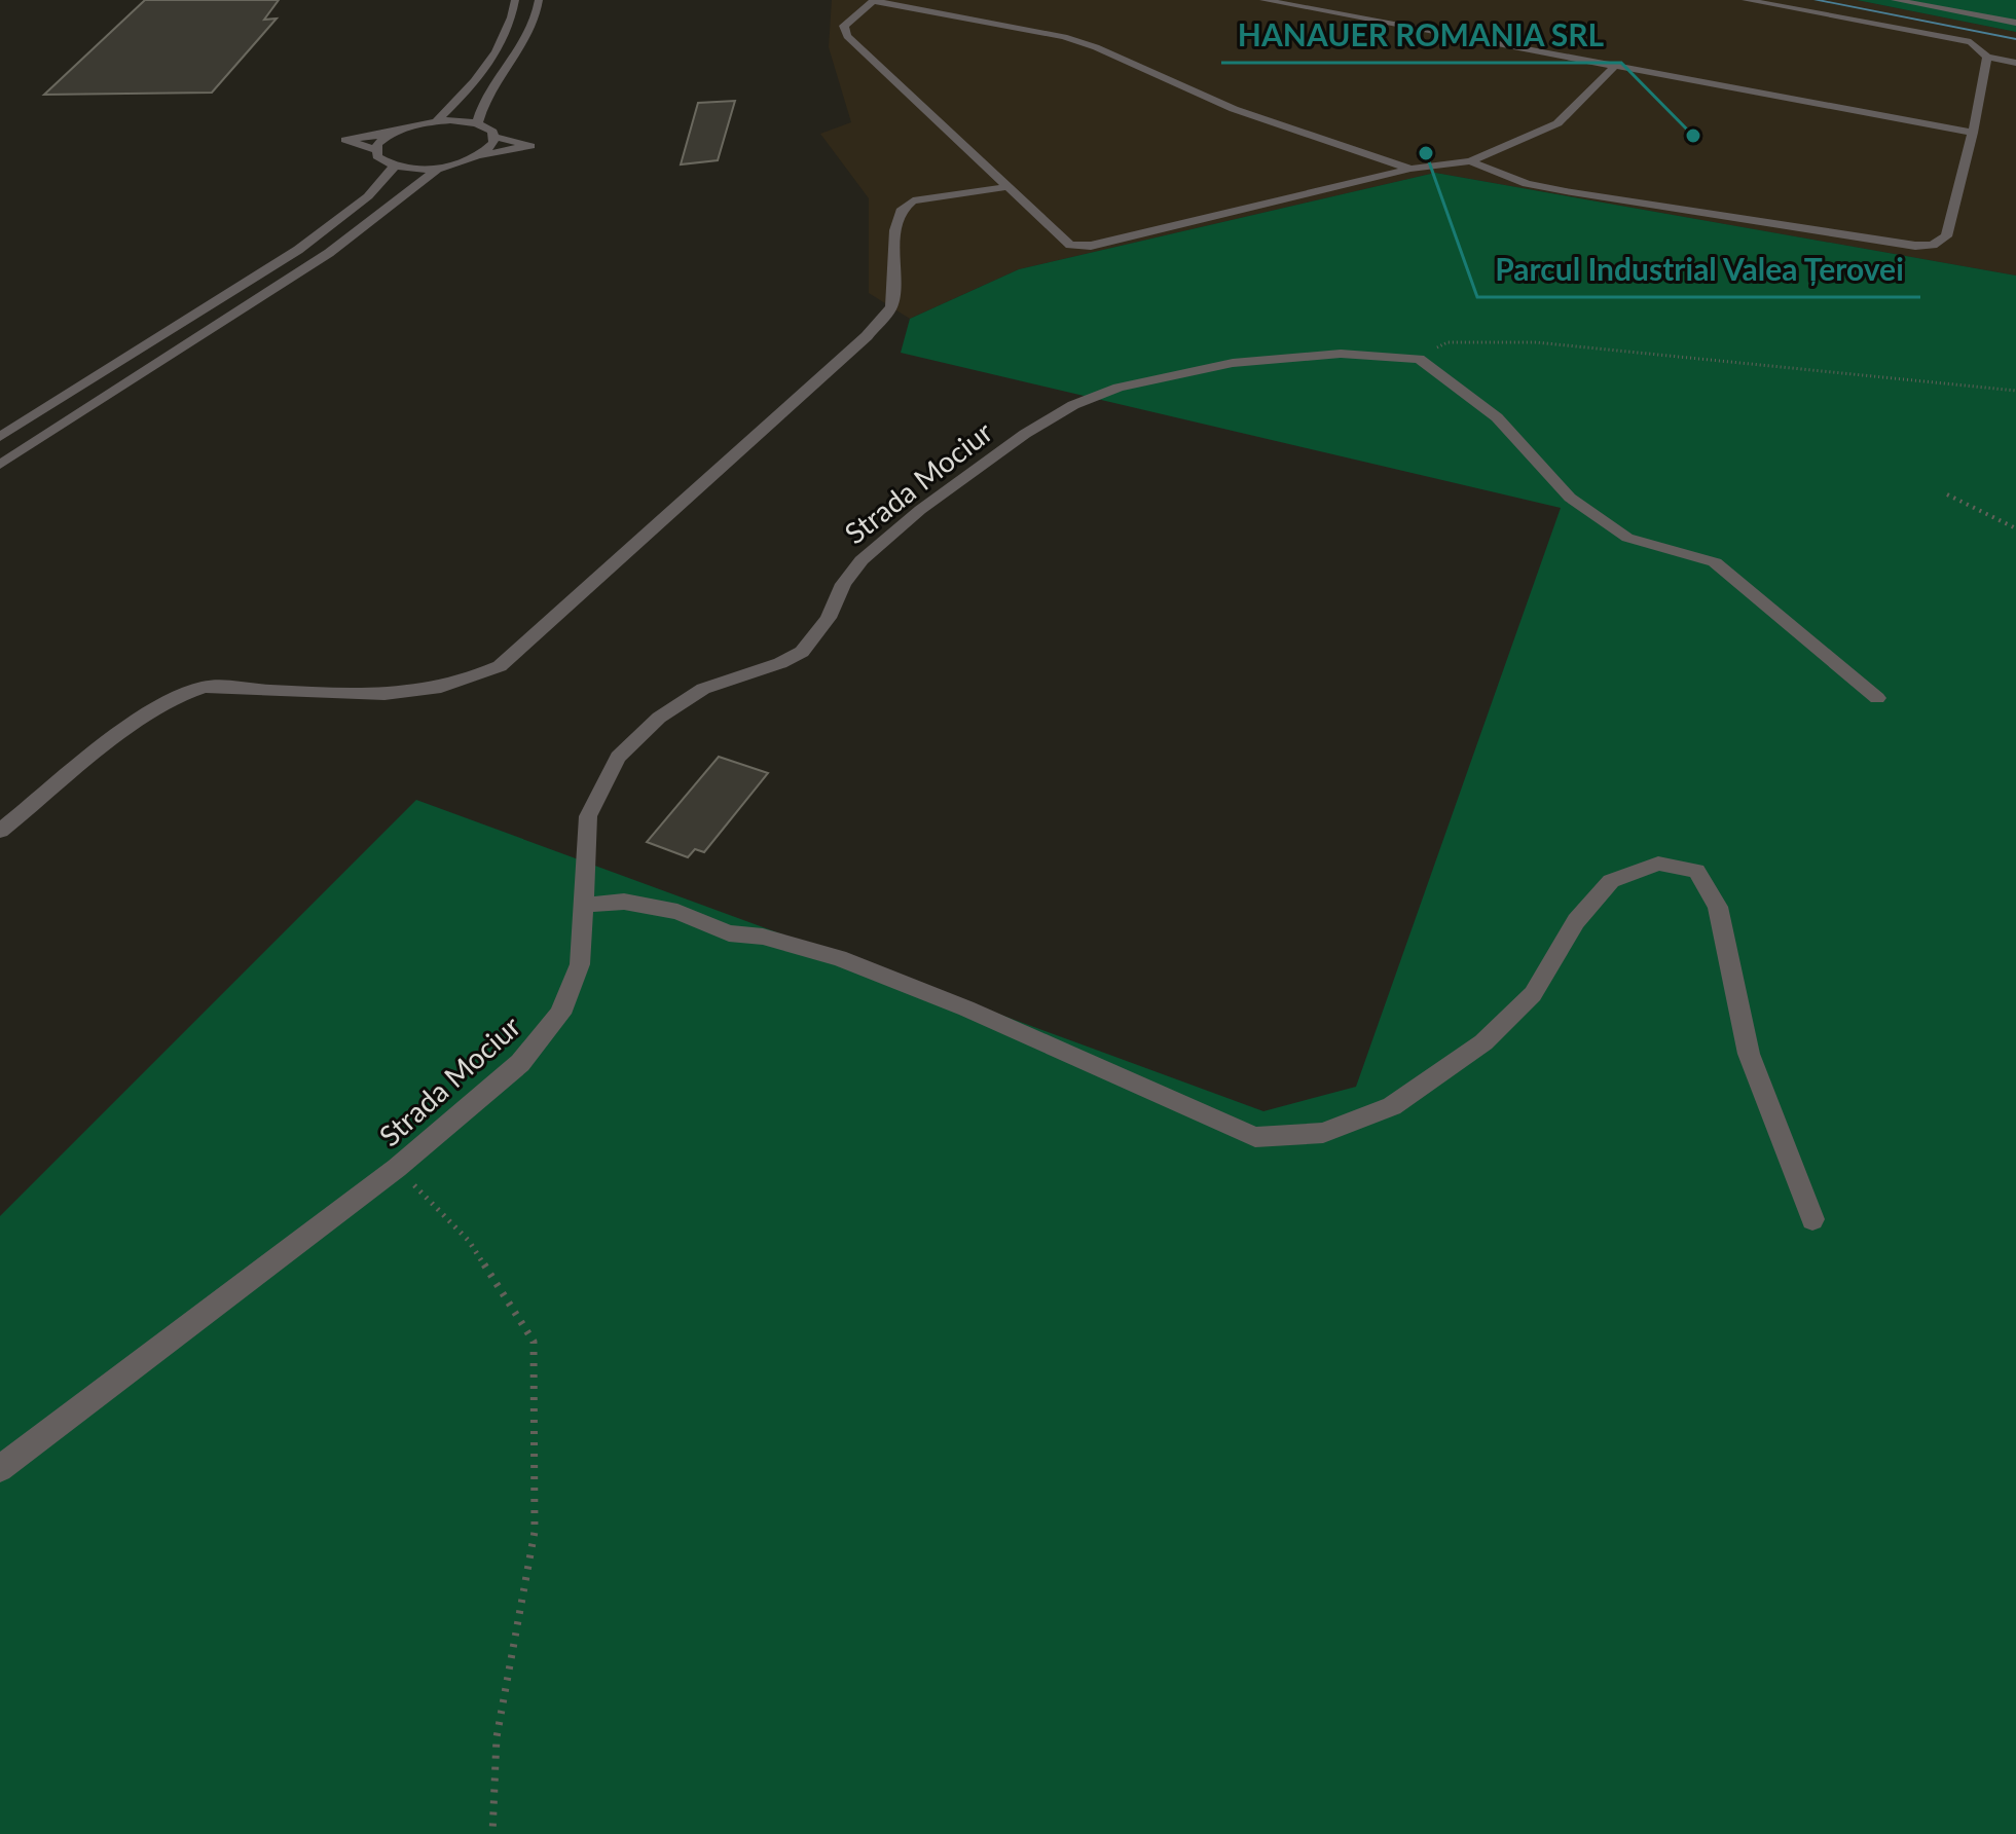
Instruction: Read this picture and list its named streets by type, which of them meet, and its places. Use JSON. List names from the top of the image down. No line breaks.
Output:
{"streets":{"street":["Strada Mociur"]},"places":["HANAUER ROMANIA SRL","Parcul Industrial Valea Țerovei"]}
